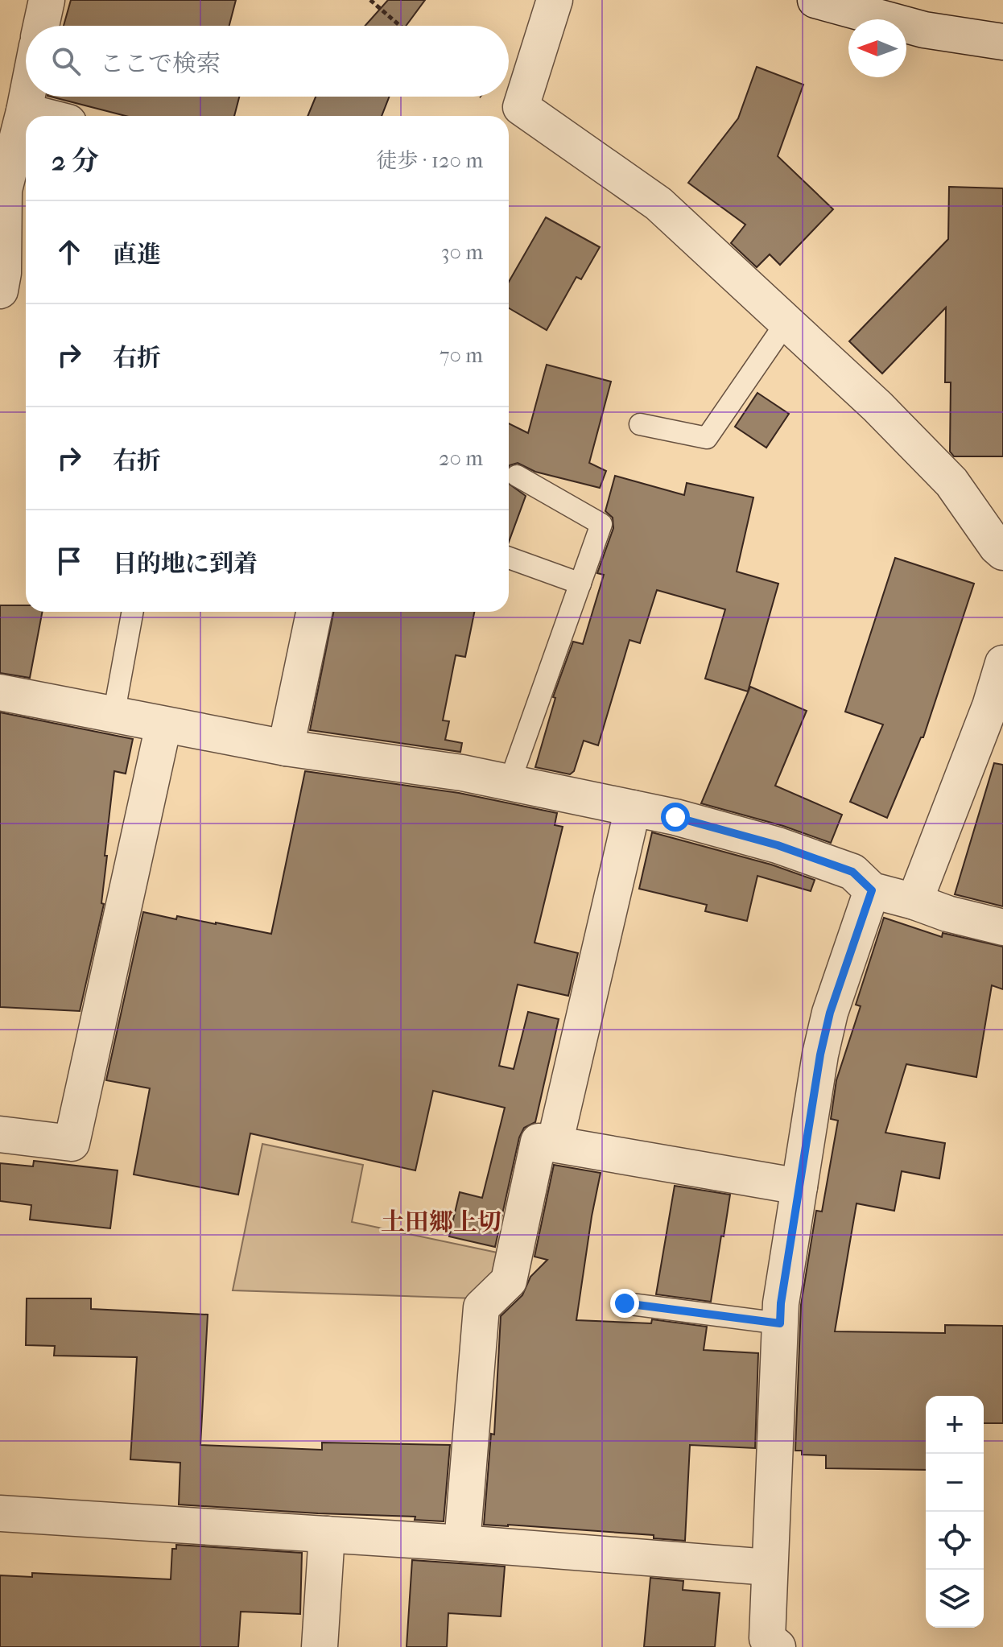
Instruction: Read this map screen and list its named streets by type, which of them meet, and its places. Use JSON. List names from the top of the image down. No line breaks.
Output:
{"districts":["土田郷上切"],"north":"left","page":{"search":"ここで検索","heading":["2 分","徒歩 · 120 m"],"list":[["直進","30 m"],["右折","70 m"],["右折","20 m"],"目的地に到着"],"map_buttons":["+","−"]}}
